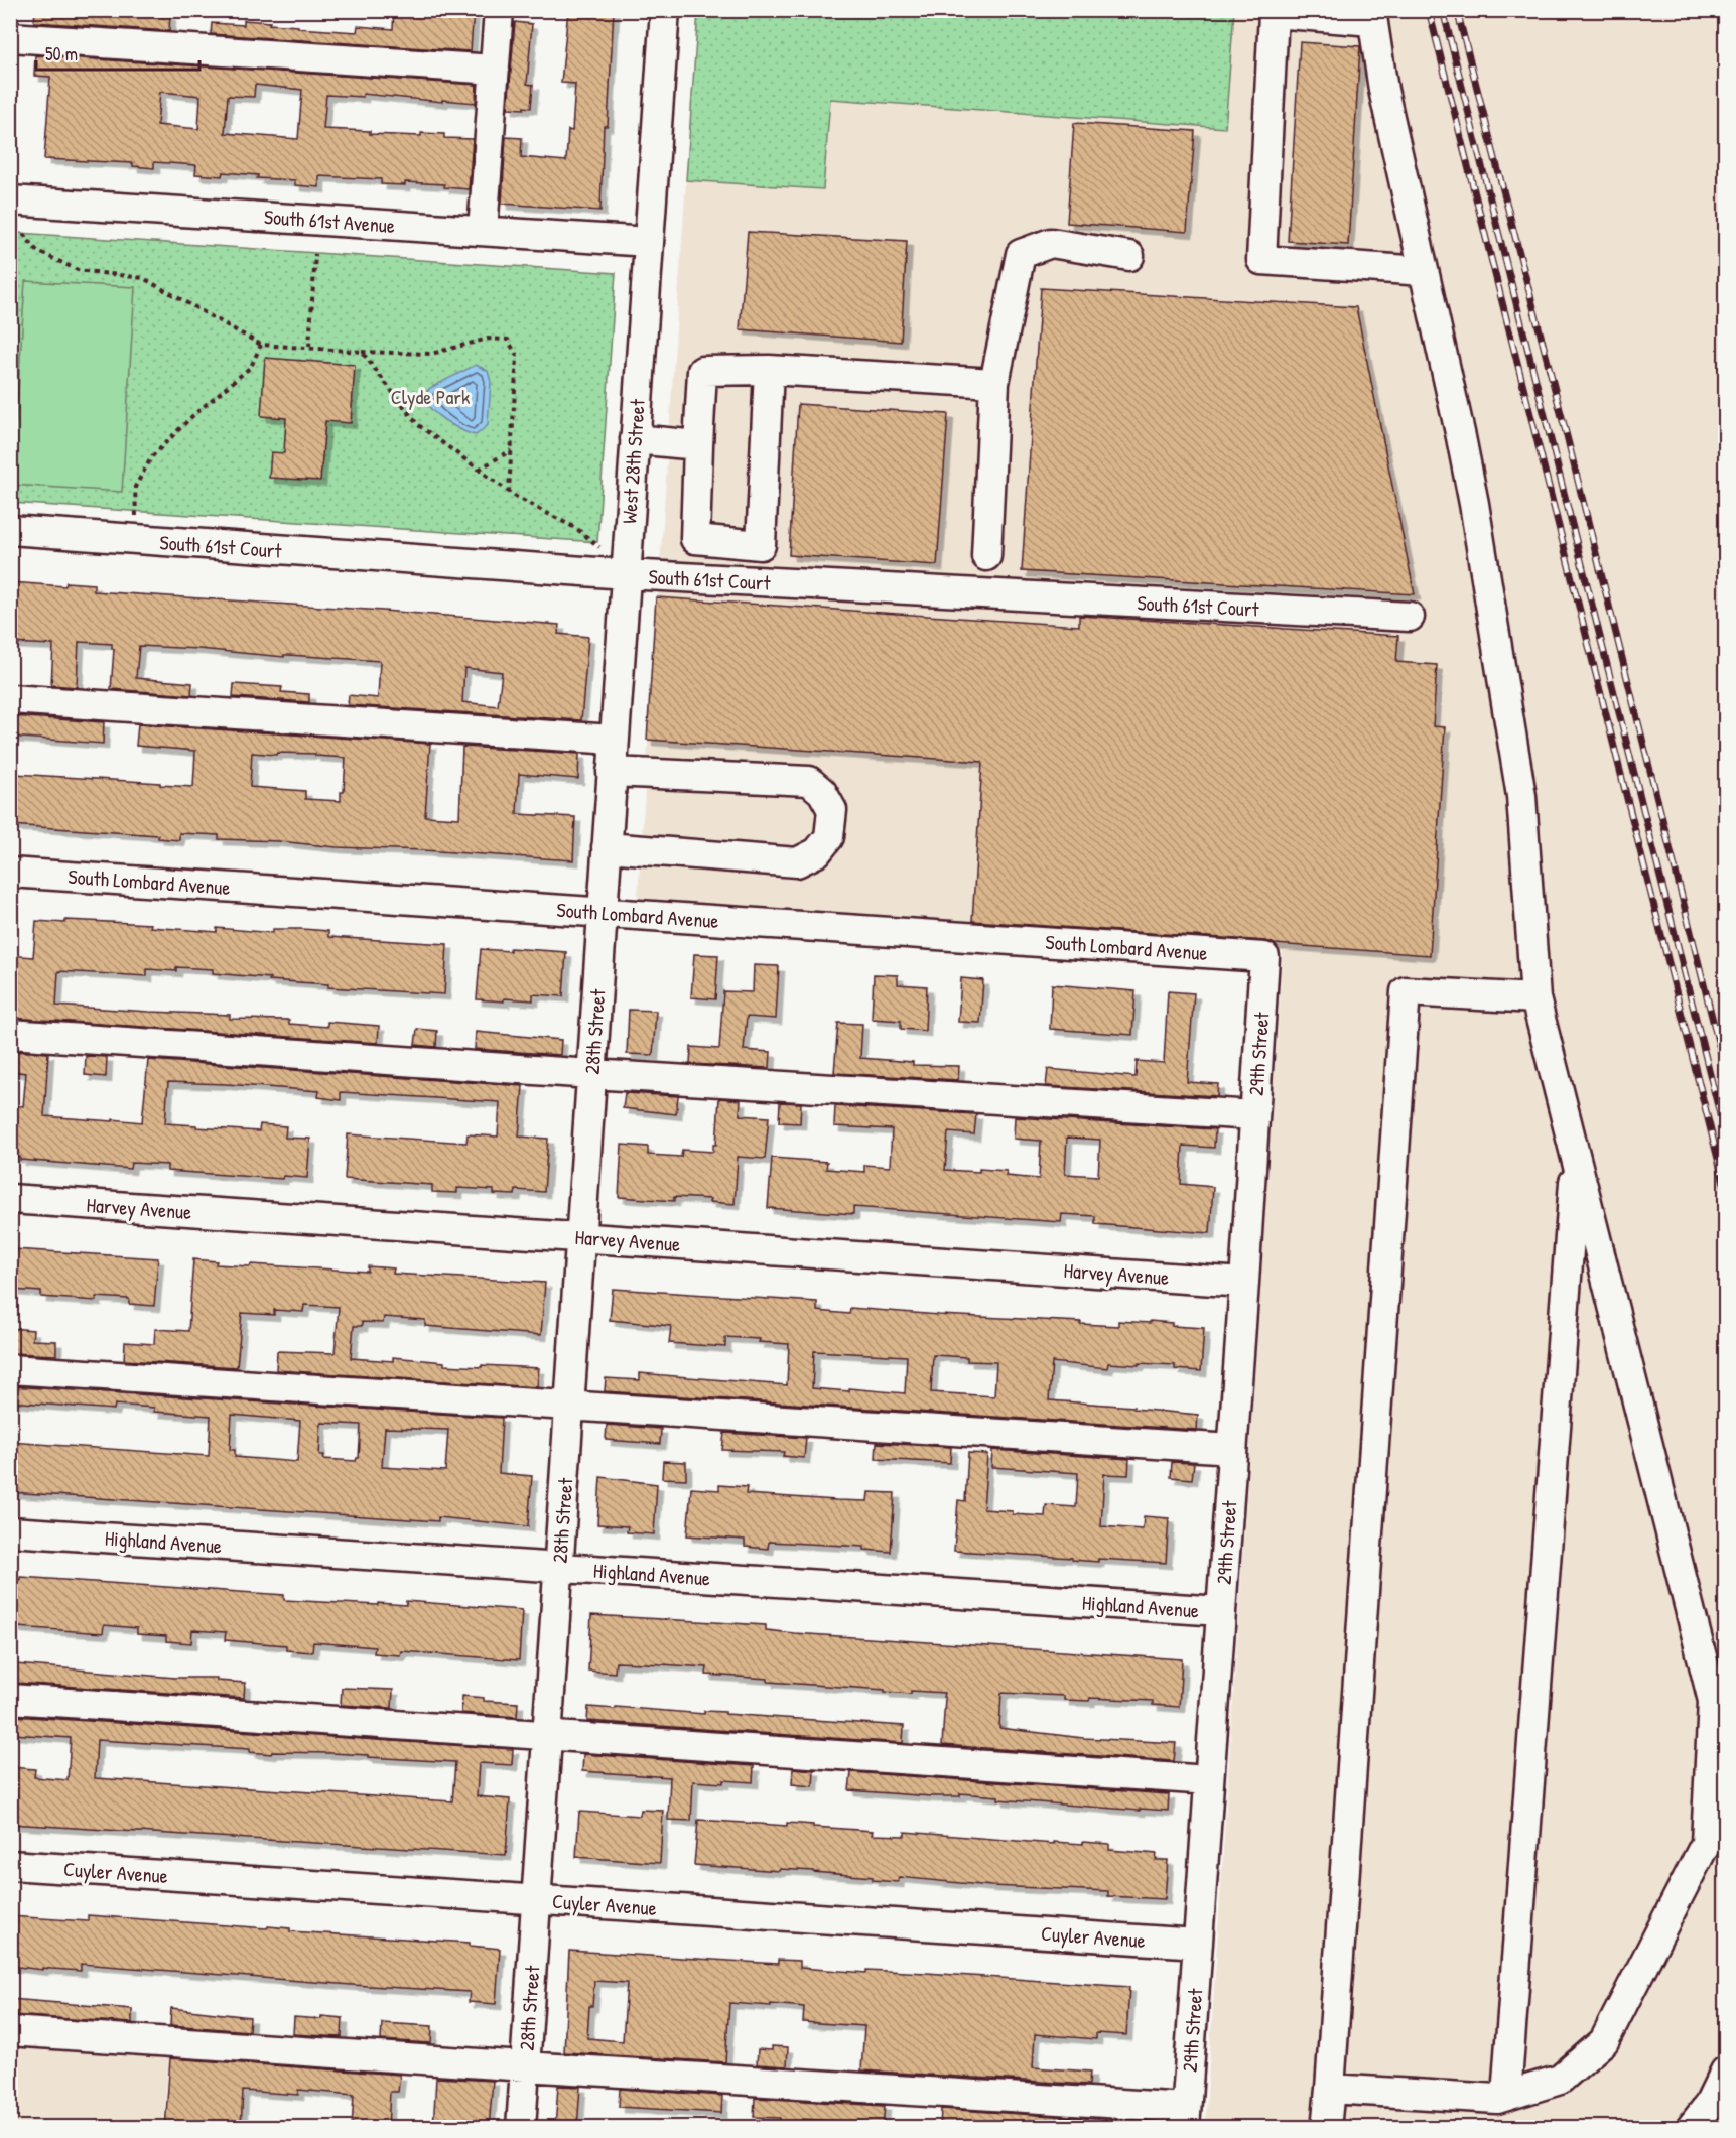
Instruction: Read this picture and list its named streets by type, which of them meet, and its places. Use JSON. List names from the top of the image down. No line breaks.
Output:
{"streets":{"street":["South 61st Avenue","West 28th Street","South 61st Court","South Lombard Avenue","28th Street","29th Street","Harvey Avenue","Highland Avenue","Cuyler Avenue"]},"crossings":[["South 61st Avenue","West 28th Street"],["West 28th Street","South 61st Court"],["West 28th Street","South Lombard Avenue"],["West 28th Street","28th Street"],["South Lombard Avenue","28th Street"],["South Lombard Avenue","29th Street"],["28th Street","Harvey Avenue"],["28th Street","Highland Avenue"],["28th Street","Cuyler Avenue"],["29th Street","Harvey Avenue"],["29th Street","Highland Avenue"],["29th Street","Cuyler Avenue"]],"parks":["Clyde Park"],"scale_bar":"50 m"}
